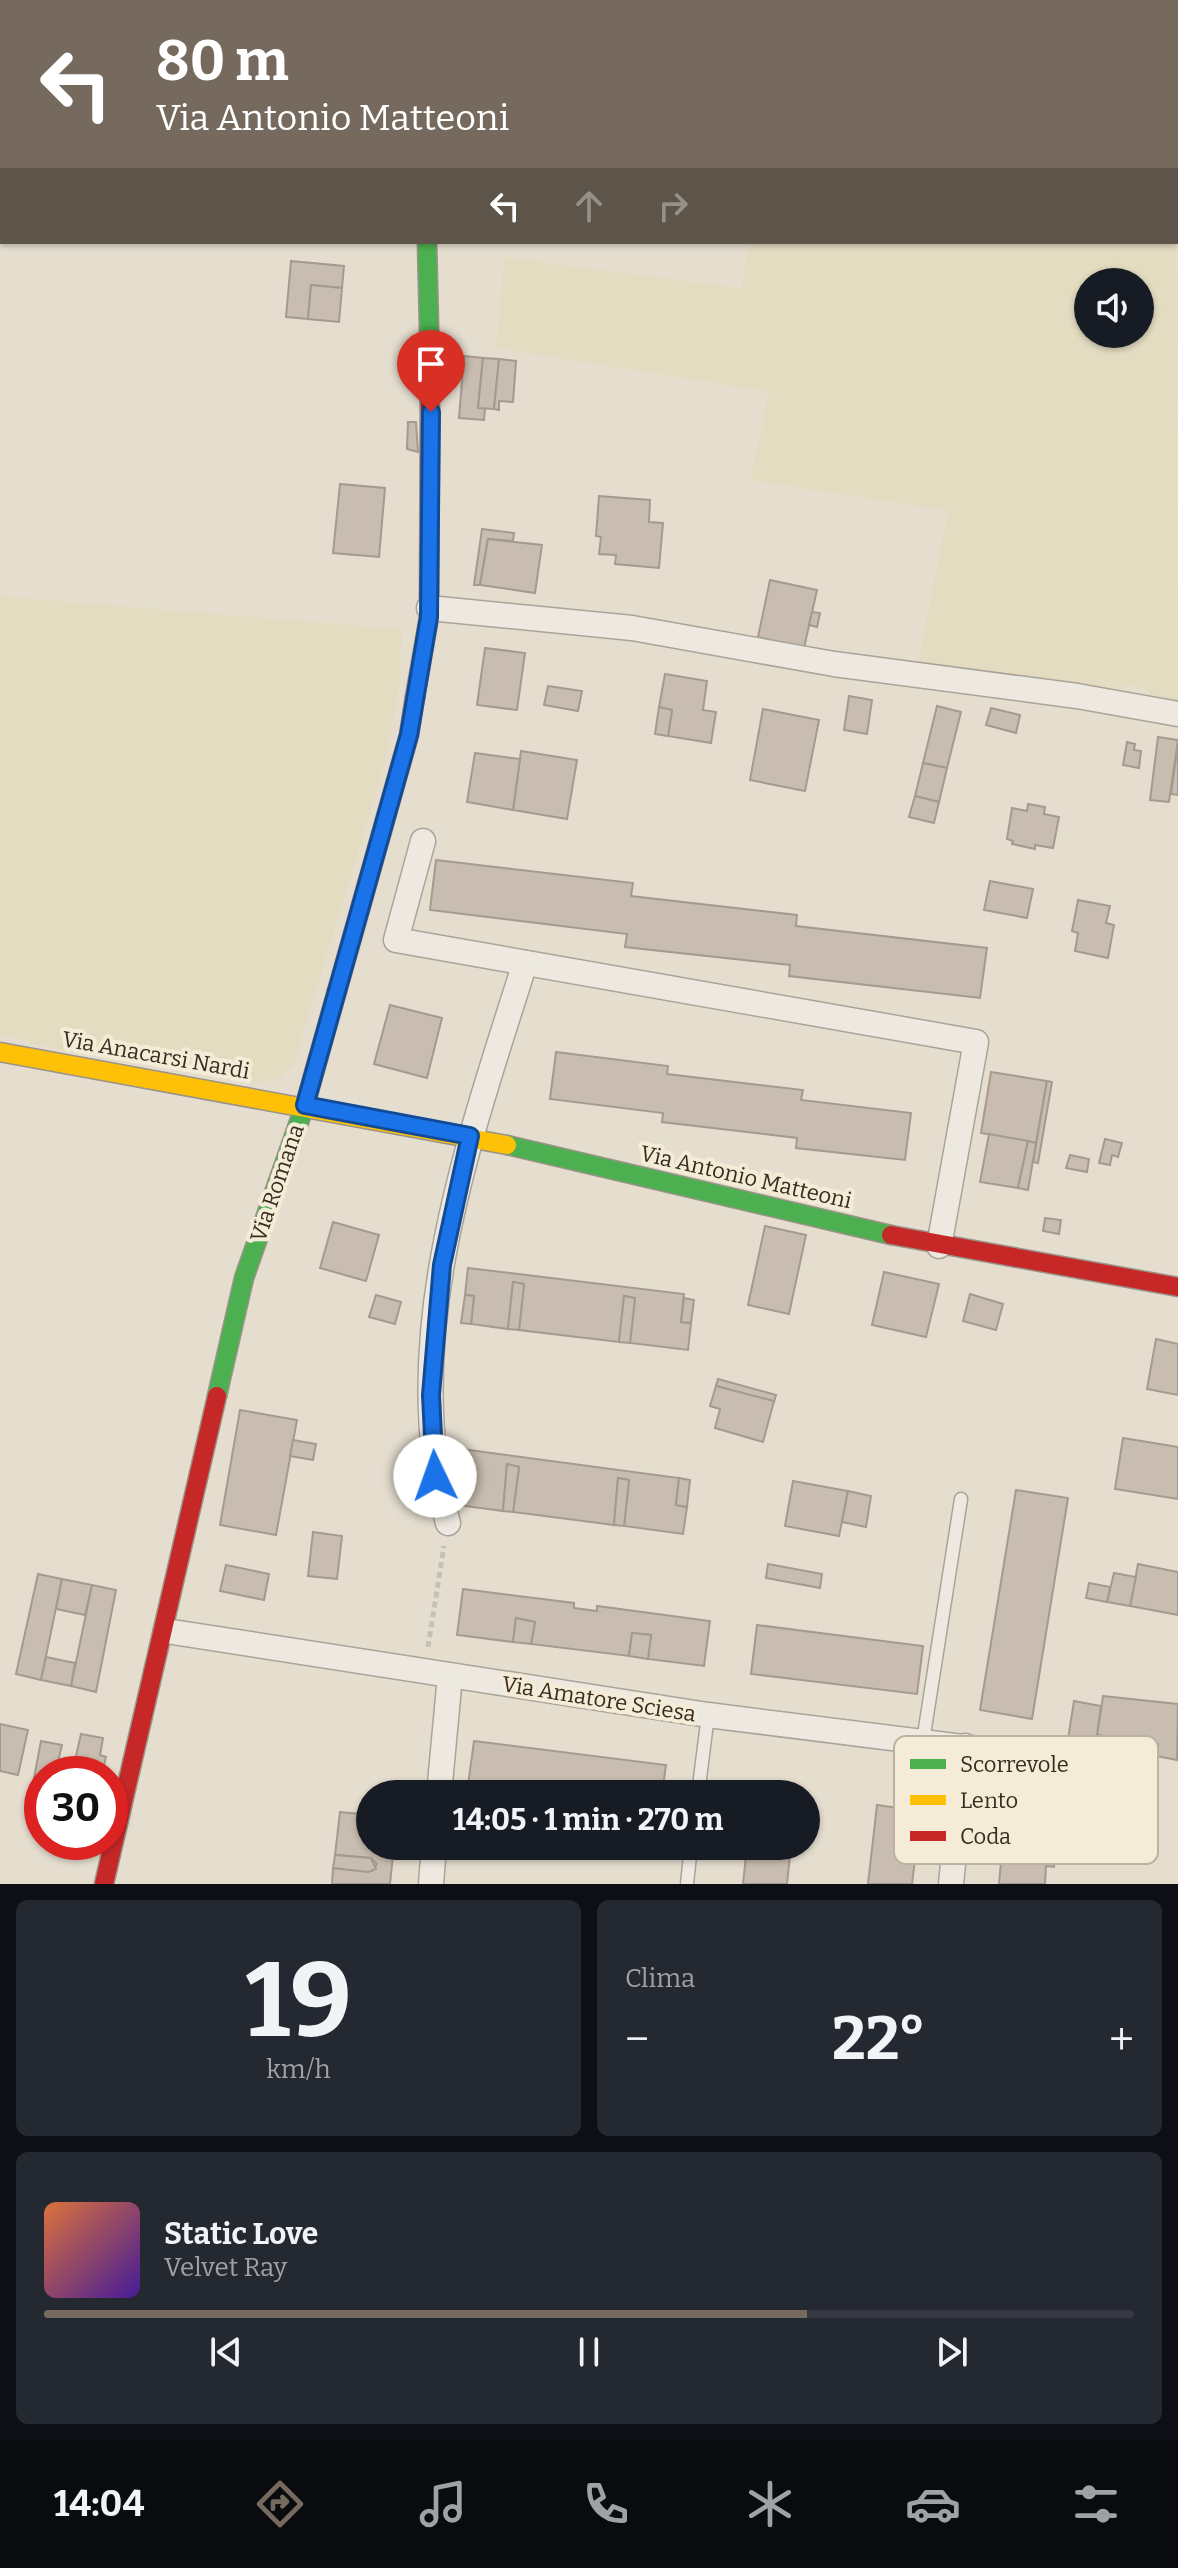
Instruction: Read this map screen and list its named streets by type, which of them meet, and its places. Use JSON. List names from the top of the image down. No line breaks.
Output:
{"streets":{"street":["Via Anacarsi Nardi","Via Antonio Matteoni","Via Romana","Via Amatore Sciesa"]},"crossings":[["Via Anacarsi Nardi","Via Antonio Matteoni"],["Via Anacarsi Nardi","Via Romana"],["Via Antonio Matteoni","Via Romana"],["Via Romana","Via Amatore Sciesa"]],"legend":["Scorrevole","Lento","Coda"],"page":{"turn":["80 m","Via Antonio Matteoni"],"limit":"30","trip":"14:05 · 1 min · 270 m","tile":[["19","km/h"],"Clima"],"heat":["−","22°","+"],"song":["Static Love","Velvet Ray"],"tabs":"14:04"}}
